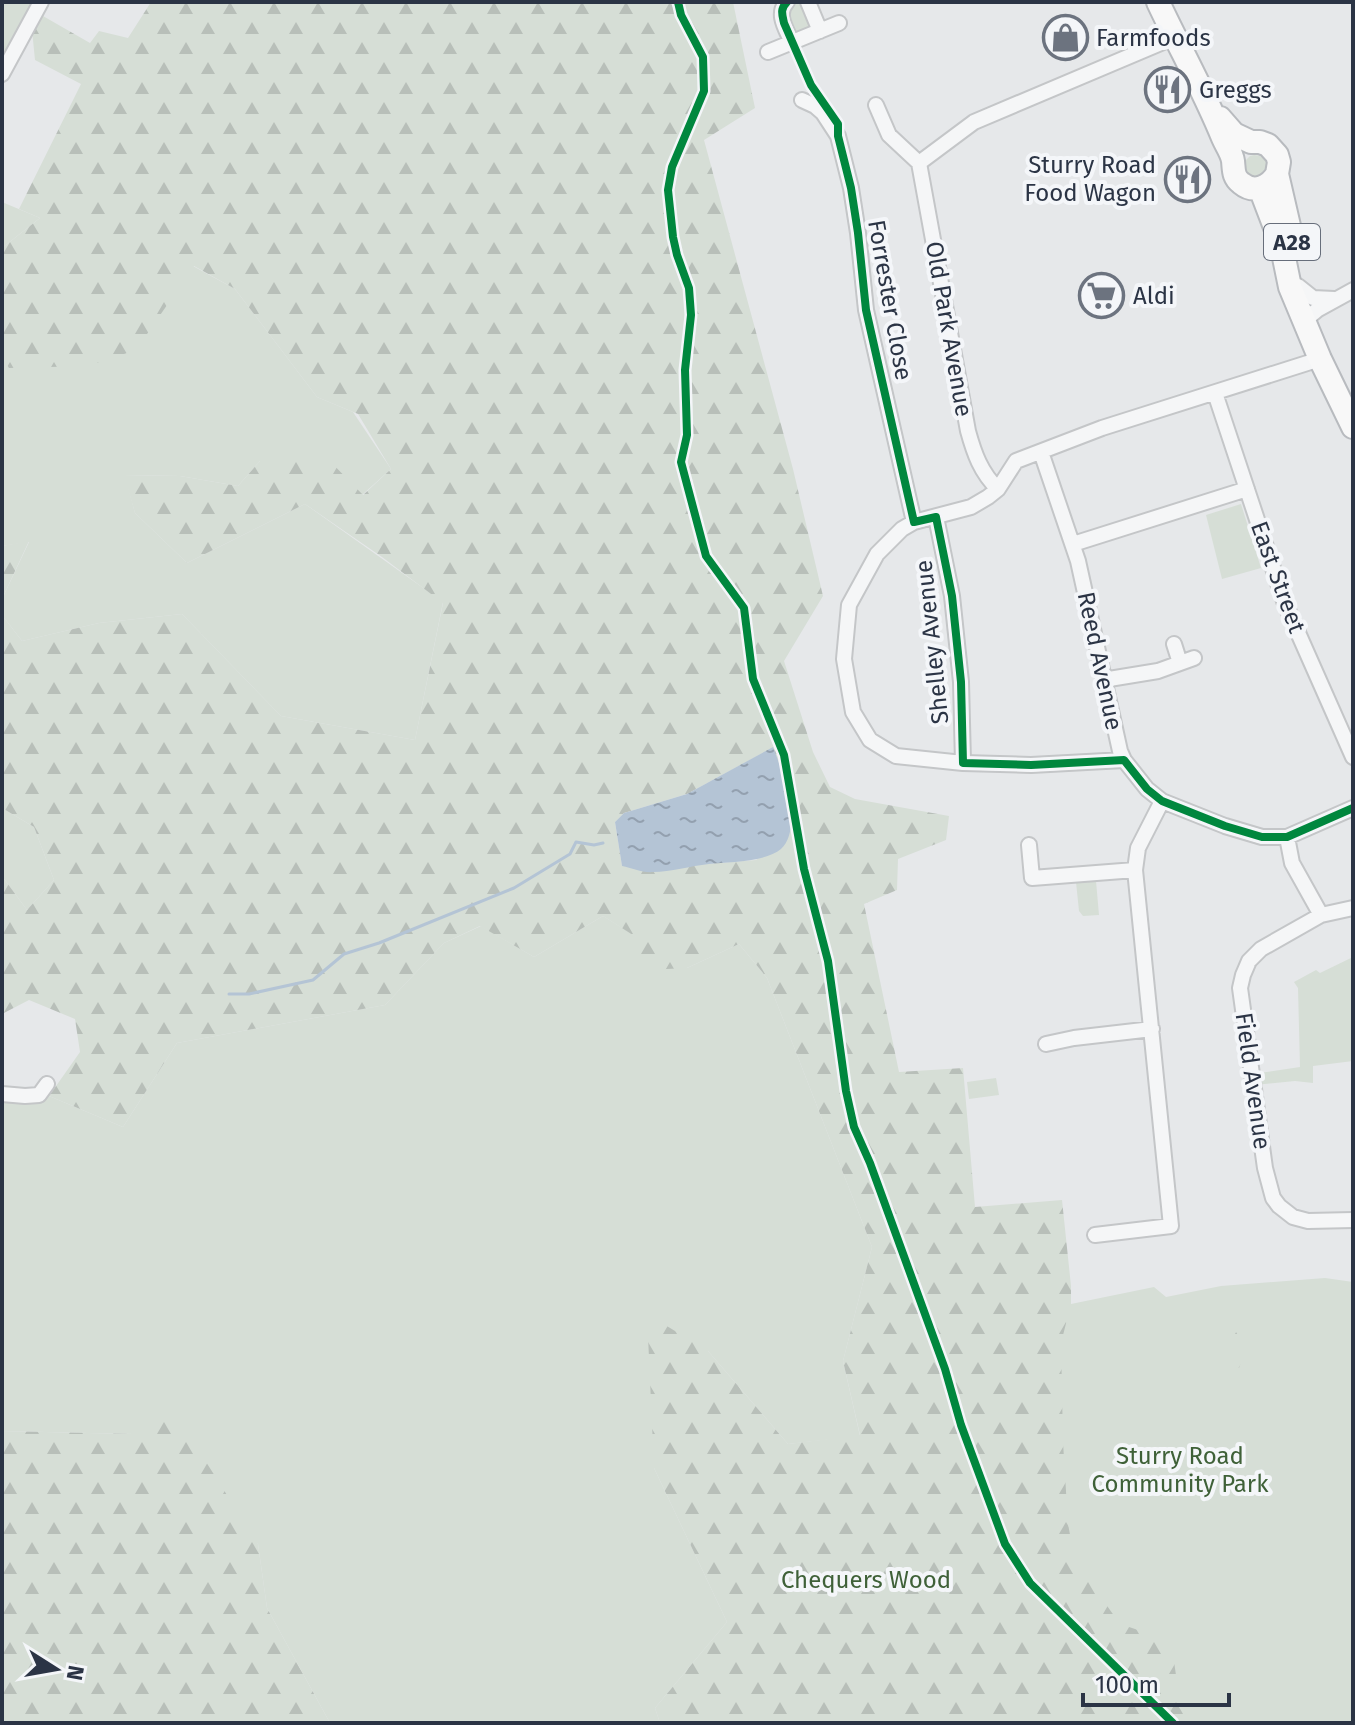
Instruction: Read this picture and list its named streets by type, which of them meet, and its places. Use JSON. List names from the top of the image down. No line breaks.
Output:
{"streets":{"highway":["A28"],"street":["Forrester Close","Old Park Avenue","East Street","Shelley Avenue","Reed Avenue","Field Avenue"]},"parks":["Sturry Road Community Park","Chequers Wood"],"places":{"shop":["Farmfoods"],"restaurant":["Greggs","Sturry Road Food Wagon"],"supermarket":["Aldi"]},"scale_bar":"100 m","north":"right"}
